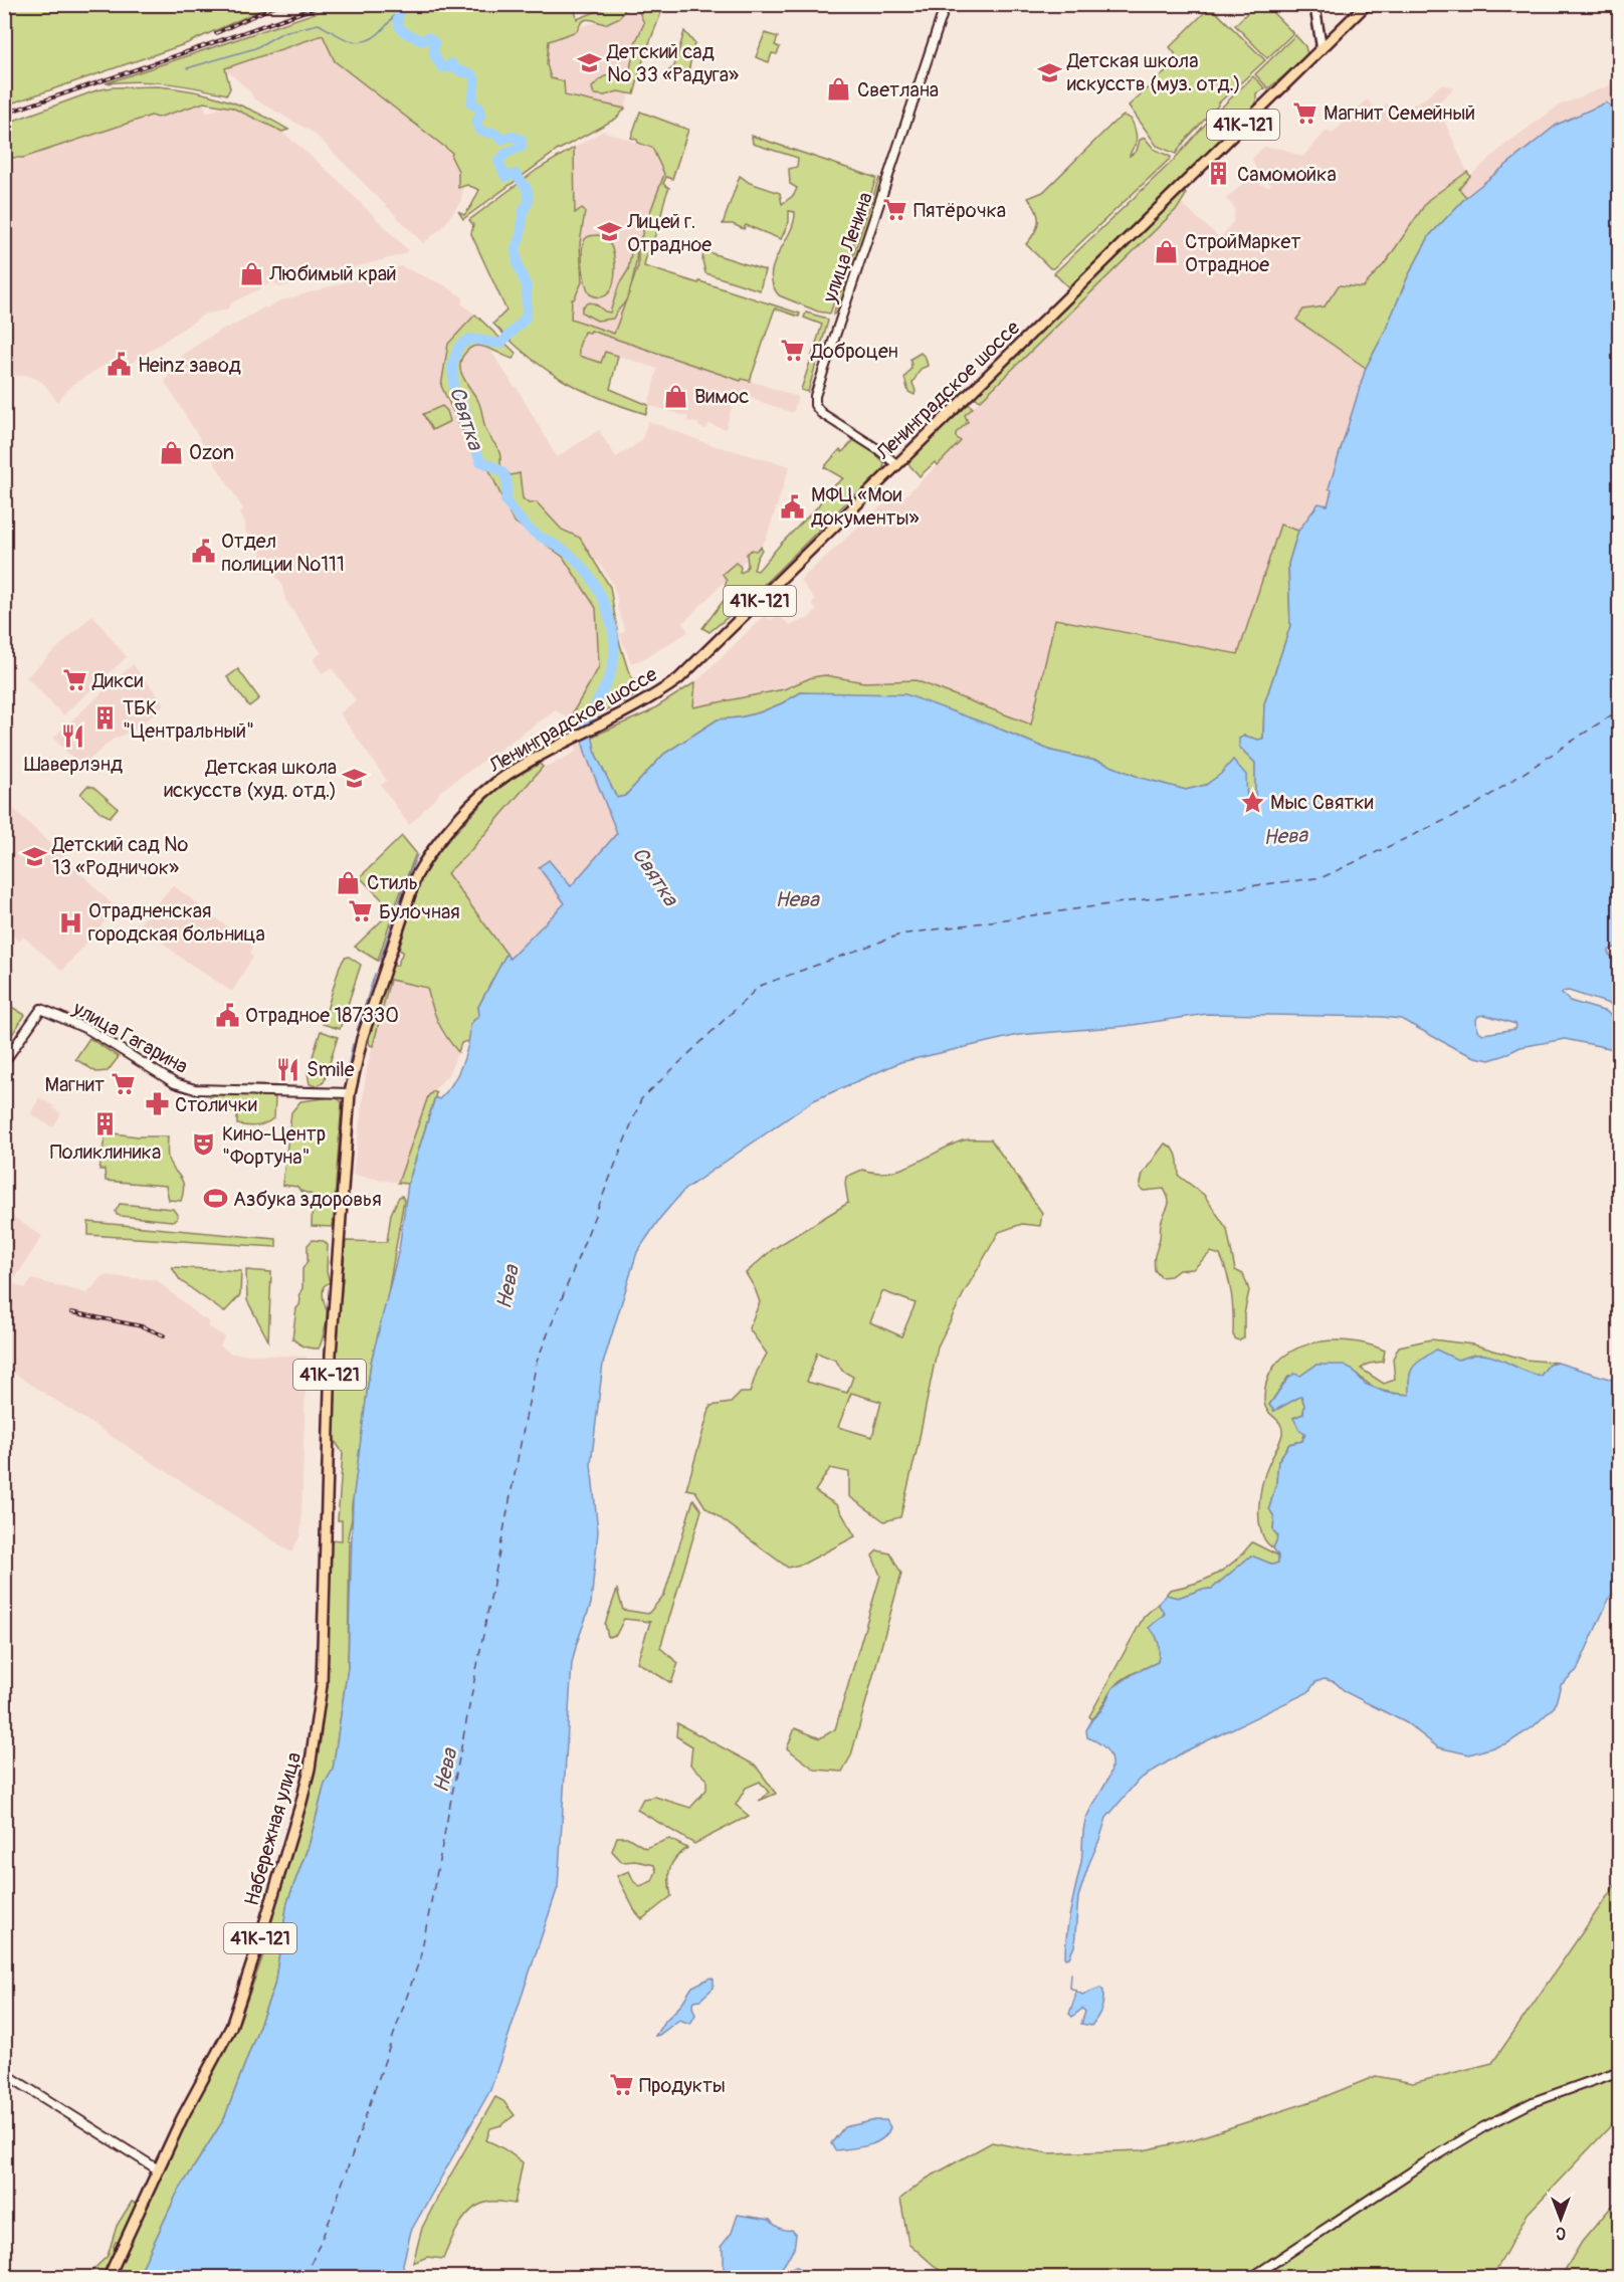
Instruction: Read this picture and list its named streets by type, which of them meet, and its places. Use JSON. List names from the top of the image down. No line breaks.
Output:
{"streets":{"main road":["41К-121","Ленинградское шоссе","Набережная улица"],"street":["улица Ленина","улица Гагарина"]},"crossings":[["улица Ленина","Ленинградское шоссе"],["Ленинградское шоссе","улица Гагарина"],["Ленинградское шоссе","Набережная улица"]],"water":["Святка","Нева"],"places":{"school or university":["Детский сад № 33 «Радуга»","Детская школа искусств (муз. отд.)","Лицей г. Отрадное","Детская школа искусств (худ. отд.)","Детский сад № 13 «Родничок»"],"shop":["Светлана","СтройМаркет Отрадное","Любимый край","Вимос","Ozon","Стиль"],"supermarket":["Магнит Семейный","Пятёрочка","Доброцен","Дикси","Булочная","Магнит","Продукты"],"building":["Самомойка","ТБК \"Центральный\"","Поликлиника"],"public building":["Heinz завод","МФЦ «Мои документы»","Отдел полиции №111","Отрадное 187330"],"restaurant":["Шаверлэнд","Smile"],"place":["Мыс Святки"],"hospital":["Отрадненская городская больница"],"pharmacy":["Столички"],"theatre":["Кино-Центр \"Фортуна\""],"sports":["Азбука здоровья"]},"north":"bottom"}
